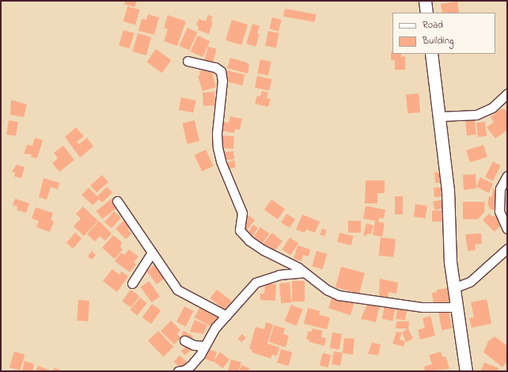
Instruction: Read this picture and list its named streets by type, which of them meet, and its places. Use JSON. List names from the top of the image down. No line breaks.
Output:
{"legend":["Road","Building"]}
